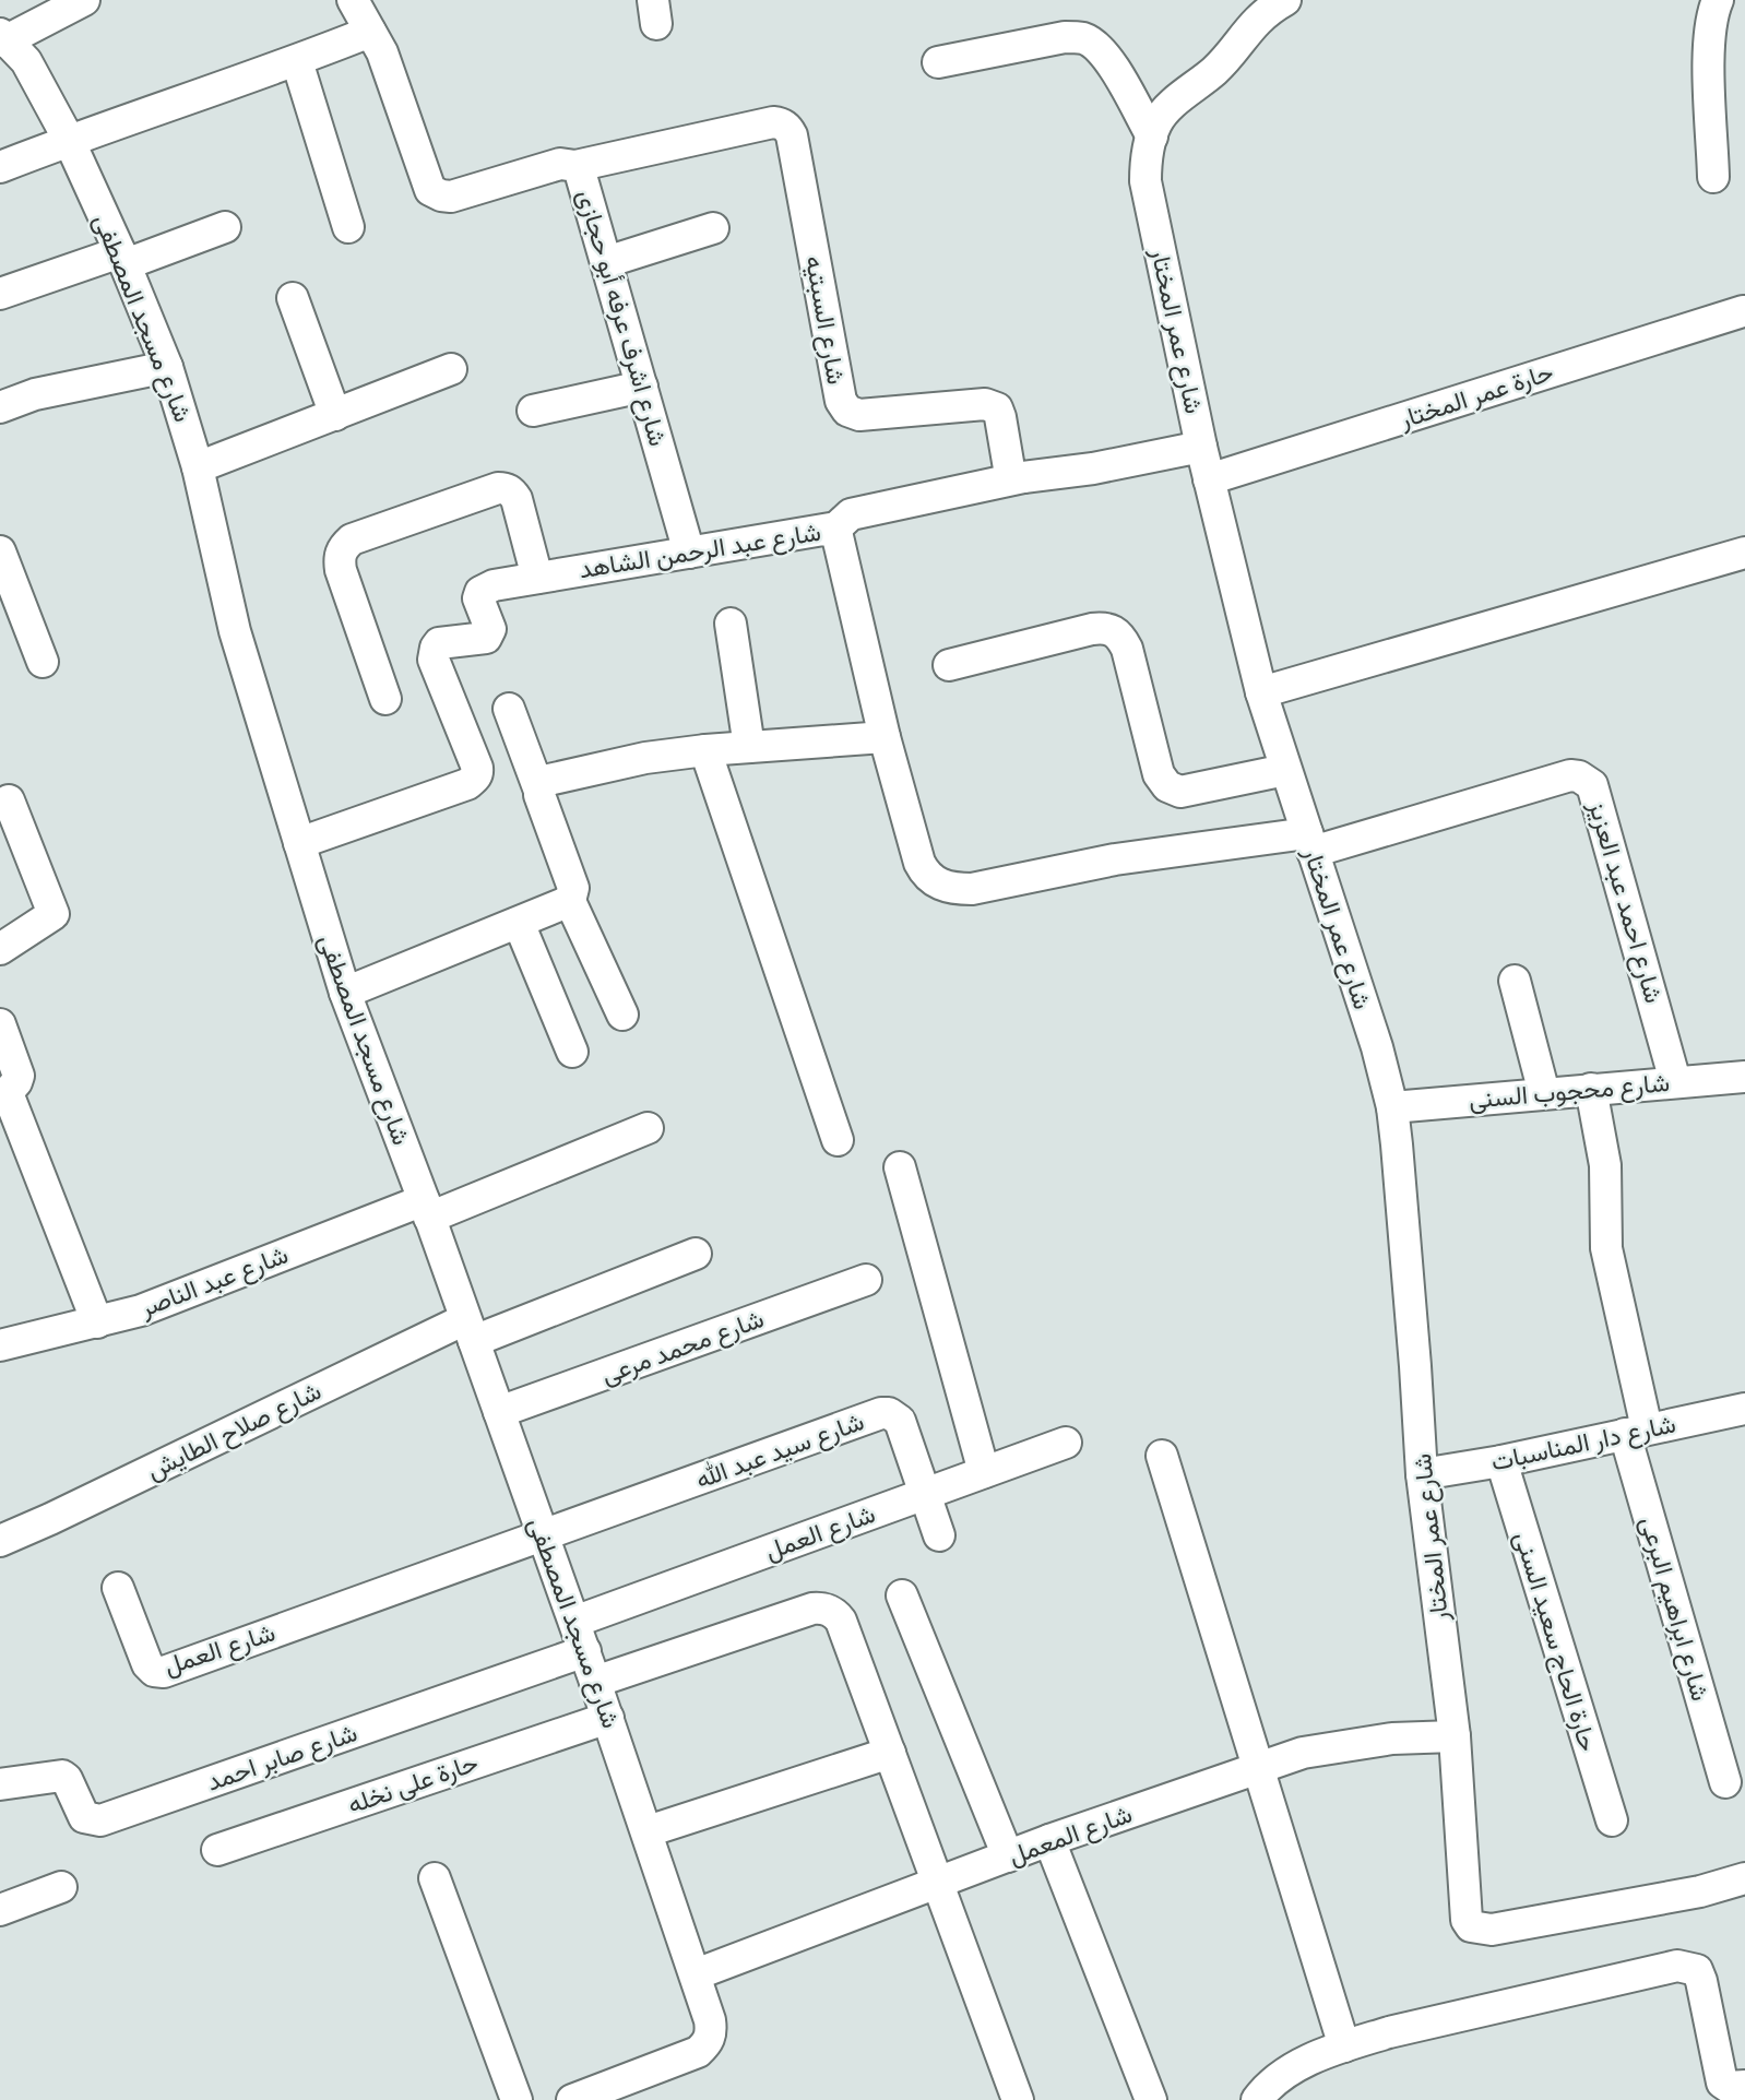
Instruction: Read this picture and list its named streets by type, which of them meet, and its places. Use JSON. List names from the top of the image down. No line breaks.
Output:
{"streets":{"street":["شارع مسجد المصطفى","شارع اشرف عرفه أبو حجازى","شارع السبتيه","شارع عمر المختار","حارة عمر المختار","شارع عبد الرحمن الشاهد","شارع احمد عبد العزيز","شارع محجوب السنى","شارع عبد الناصر","شارع محمد مرعى","شارع صلاح الطايش","شارع دار المناسبات","شارع سيد عبد الله","شارع العمل","شارع ابراهيم البرعى","حارة الحاج سعيد السنى","شارع صابر احمد","حارة على نخله","شارع المعمل"]},"crossings":[["شارع مسجد المصطفى","شارع عبد الرحمن الشاهد"],["شارع مسجد المصطفى","شارع عبد الناصر"],["شارع مسجد المصطفى","شارع محمد مرعى"],["شارع مسجد المصطفى","شارع صلاح الطايش"],["شارع مسجد المصطفى","شارع سيد عبد الله"],["شارع مسجد المصطفى","شارع العمل"],["شارع مسجد المصطفى","شارع صابر احمد"],["شارع مسجد المصطفى","حارة على نخله"],["شارع مسجد المصطفى","شارع المعمل"],["شارع اشرف عرفه أبو حجازى","شارع السبتيه"],["شارع اشرف عرفه أبو حجازى","شارع عبد الرحمن الشاهد"],["شارع عمر المختار","حارة عمر المختار"],["شارع عمر المختار","شارع عبد الرحمن الشاهد"],["شارع عمر المختار","شارع احمد عبد العزيز"],["شارع عمر المختار","شارع محجوب السنى"],["شارع عمر المختار","شارع دار المناسبات"],["شارع عمر المختار","شارع المعمل"],["شارع عبد الرحمن الشاهد","شارع احمد عبد العزيز"],["شارع احمد عبد العزيز","شارع محجوب السنى"],["شارع محجوب السنى","شارع ابراهيم البرعى"],["شارع دار المناسبات","شارع ابراهيم البرعى"],["شارع دار المناسبات","حارة الحاج سعيد السنى"],["شارع سيد عبد الله","شارع العمل"]]}
